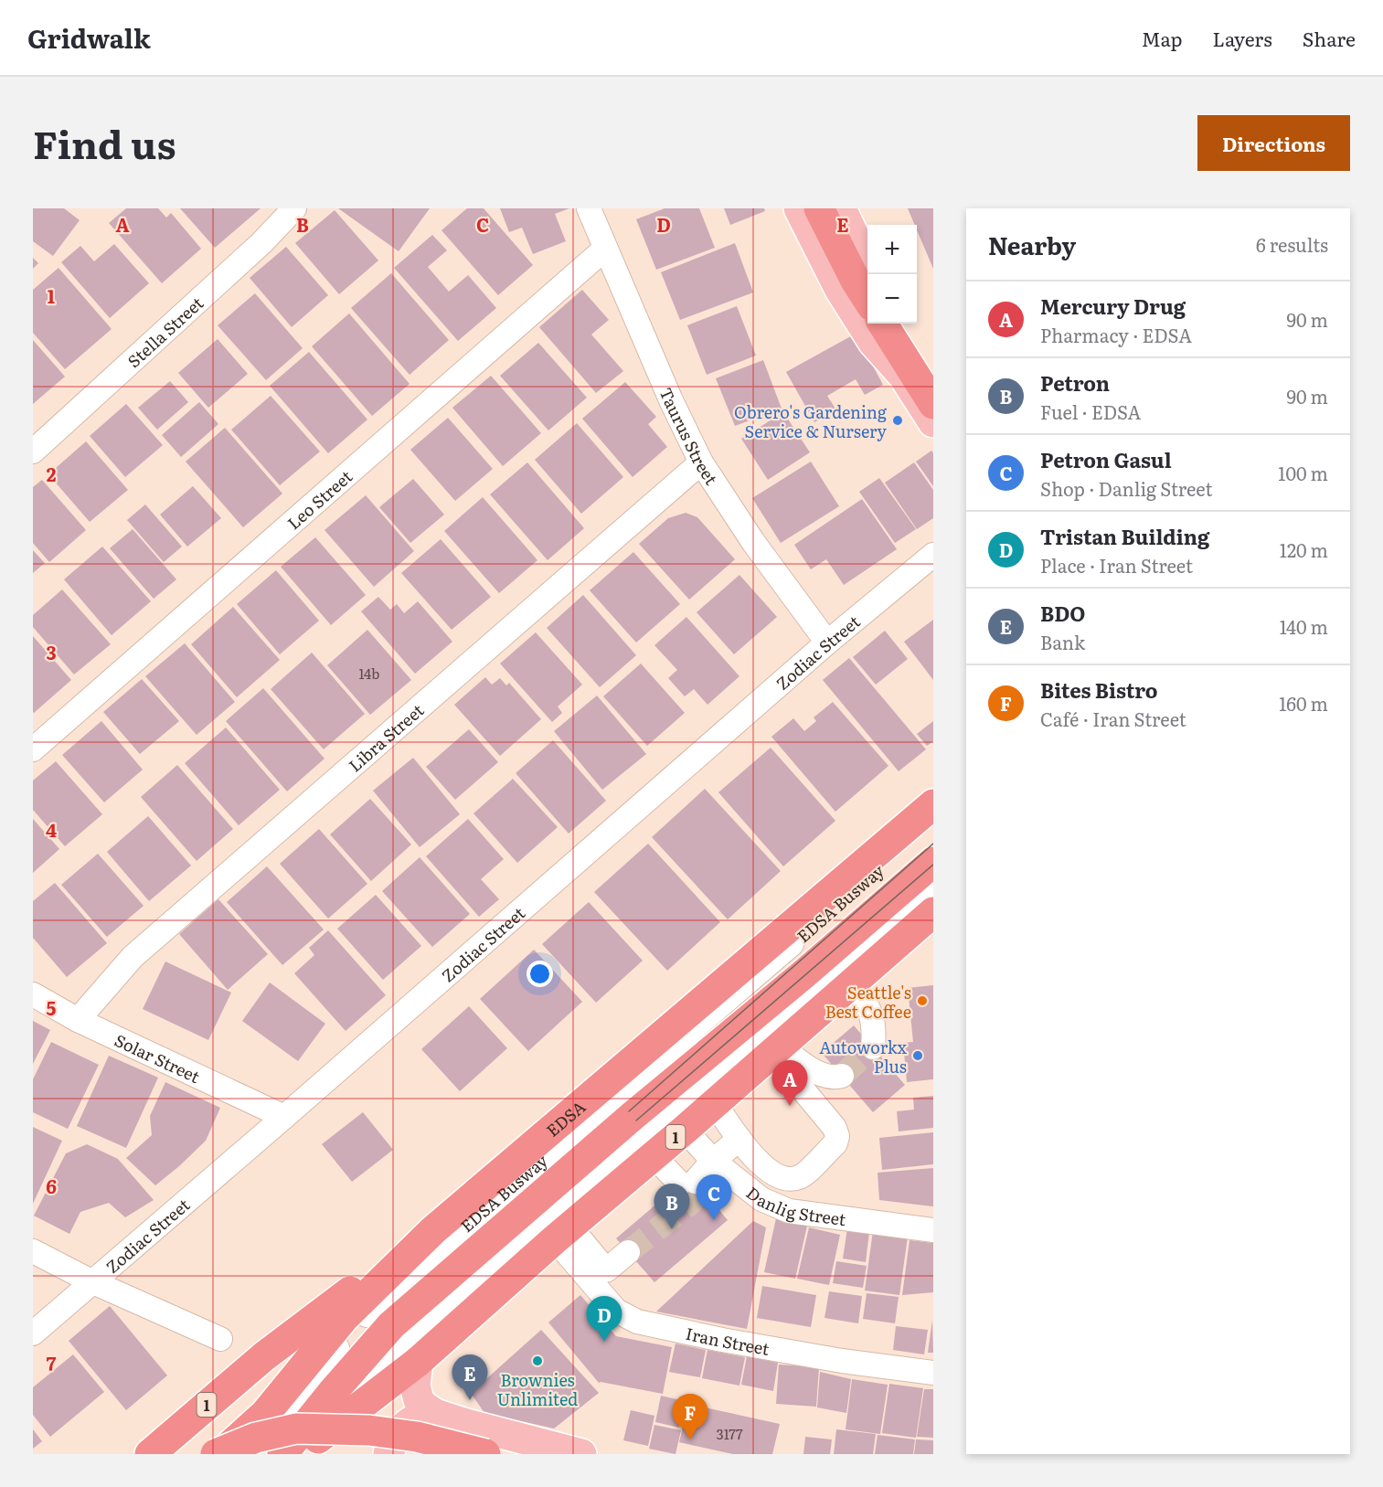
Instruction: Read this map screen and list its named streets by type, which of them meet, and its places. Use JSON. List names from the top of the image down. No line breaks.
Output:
{"streets":{"highway":["EDSA","1"],"street":["Stella Street","Taurus Street","Leo Street","Zodiac Street","Libra Street","EDSA Busway","Solar Street","Danlig Street","Iran Street"]},"crossings":[["Taurus Street","Leo Street"],["Taurus Street","Zodiac Street"],["Taurus Street","Libra Street"],["Zodiac Street","Solar Street"],["Libra Street","Solar Street"],["EDSA","1"],["1","Danlig Street"],["1","Iran Street"]],"places":["Obrero's Gardening Service & Nursery","Seattle's Best Coffee","Autoworkx Plus","Brownies Unlimited"],"house_numbers":["14b","3177"],"page":{"header":"Gridwalk","nav":["Map","Layers","Share"],"title":"Find us","buttons":"Directions","heading":["Nearby","6 results"],"map_buttons":["+","−"],"list":[{"mark":"A","name":"Mercury Drug","note":"Pharmacy · EDSA","value":"90 m"},{"mark":"B","name":"Petron","note":"Fuel · EDSA","value":"90 m"},{"mark":"C","name":"Petron Gasul","note":"Shop · Danlig Street","value":"100 m"},{"mark":"D","name":"Tristan Building","note":"Place · Iran Street","value":"120 m"},{"mark":"E","name":"BDO","note":"Bank","value":"140 m"},{"mark":"F","name":"Bites Bistro","note":"Café · Iran Street","value":"160 m"}],"pins":["A","C","B","D","E","F"]},"grid":{"columns":["A","B","C","D","E"],"rows":["1","2","3","4","5","6","7"]}}
